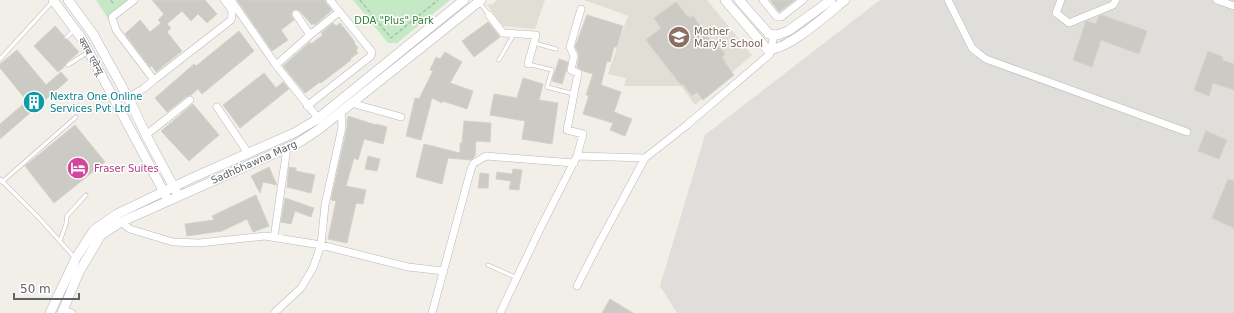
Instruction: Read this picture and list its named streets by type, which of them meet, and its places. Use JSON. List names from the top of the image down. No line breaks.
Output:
{"streets":{"street":["क्लब एवेन्यू","Sadhbhawna Marg"]},"crossings":[["क्लब एवेन्यू","Sadhbhawna Marg"]],"parks":["DDA \"Plus\" Park"],"places":{"school or university":["Mother Mary's School"],"building":["Nextra One Online Services Pvt Ltd"],"hotel":["Fraser Suites"]},"scale_bar":"50 m"}
